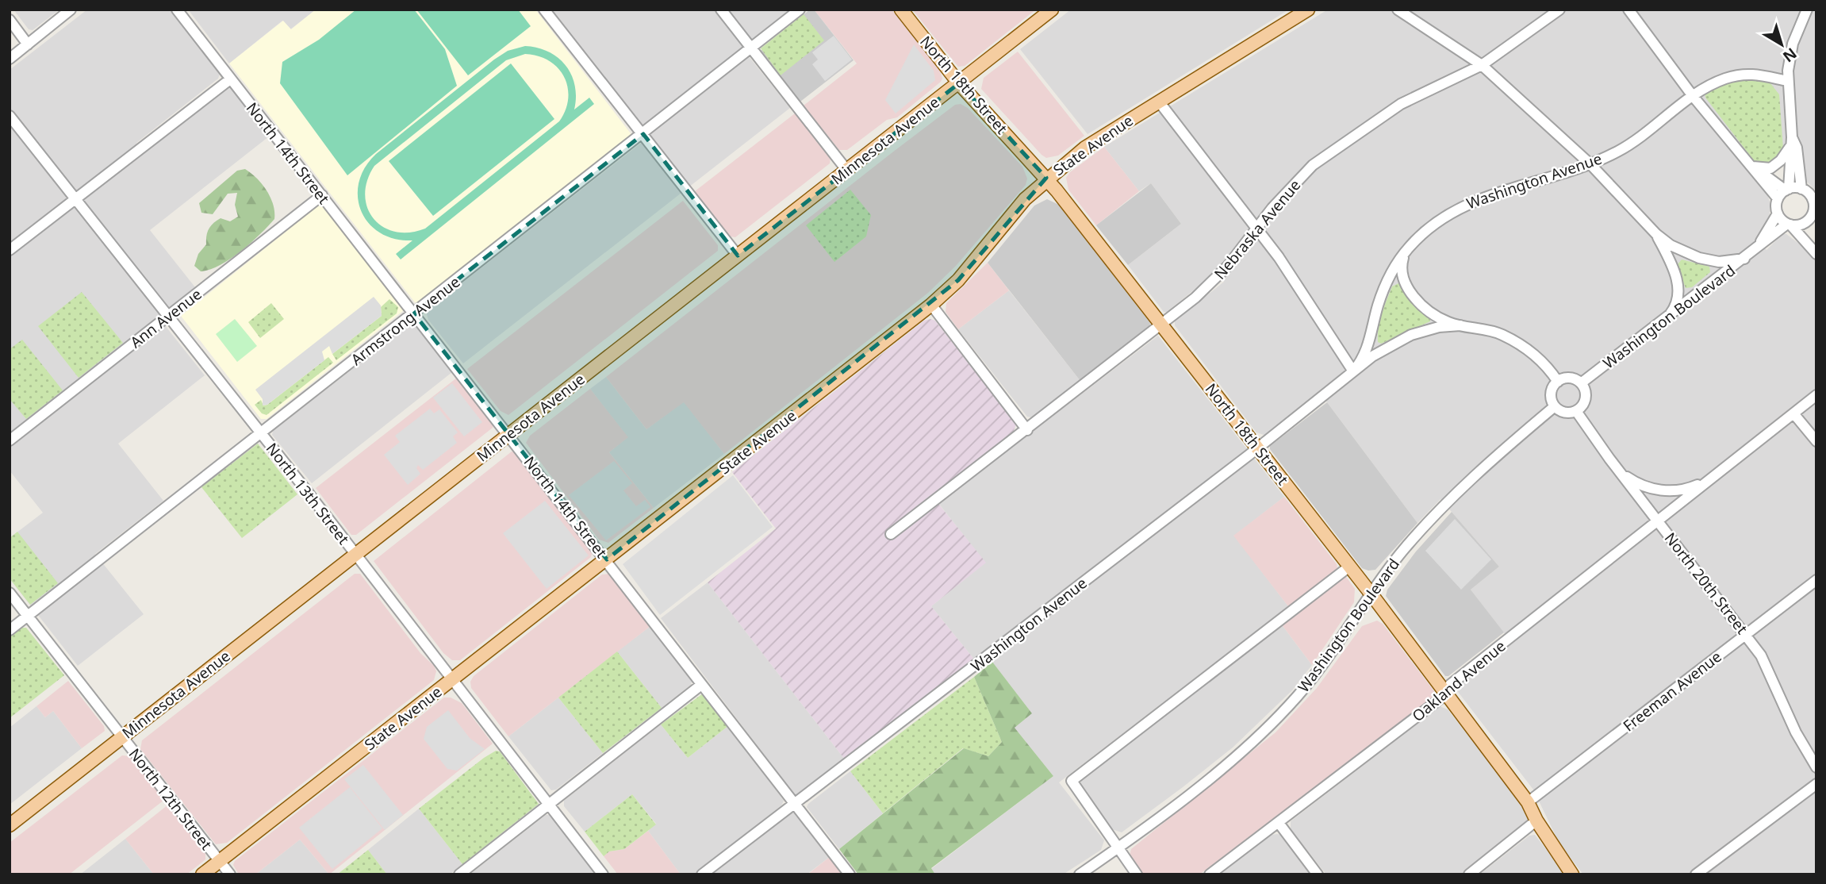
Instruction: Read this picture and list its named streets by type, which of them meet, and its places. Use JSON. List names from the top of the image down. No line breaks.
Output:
{"streets":{"main road":["North 18th Street","Minnesota Avenue","State Avenue"],"street":["North 14th Street","Washington Avenue","Nebraska Avenue","Washington Boulevard","Ann Avenue","Armstrong Avenue","North 13th Street","North 20th Street","Oakland Avenue","Freeman Avenue","North 12th Street"]},"crossings":[["North 18th Street","Minnesota Avenue"],["North 18th Street","State Avenue"],["North 18th Street","Washington Avenue"],["North 18th Street","Nebraska Avenue"],["North 18th Street","Washington Boulevard"],["North 18th Street","Oakland Avenue"],["North 18th Street","Freeman Avenue"],["Minnesota Avenue","North 14th Street"],["Minnesota Avenue","North 13th Street"],["Minnesota Avenue","North 12th Street"],["State Avenue","North 14th Street"],["State Avenue","North 13th Street"],["State Avenue","North 12th Street"],["North 14th Street","Washington Avenue"],["North 14th Street","Ann Avenue"],["North 14th Street","Armstrong Avenue"],["Washington Boulevard","North 20th Street"],["Ann Avenue","North 13th Street"],["Armstrong Avenue","North 13th Street"],["Armstrong Avenue","North 12th Street"],["North 20th Street","Oakland Avenue"],["North 20th Street","Freeman Avenue"]],"north":"bottom right"}
